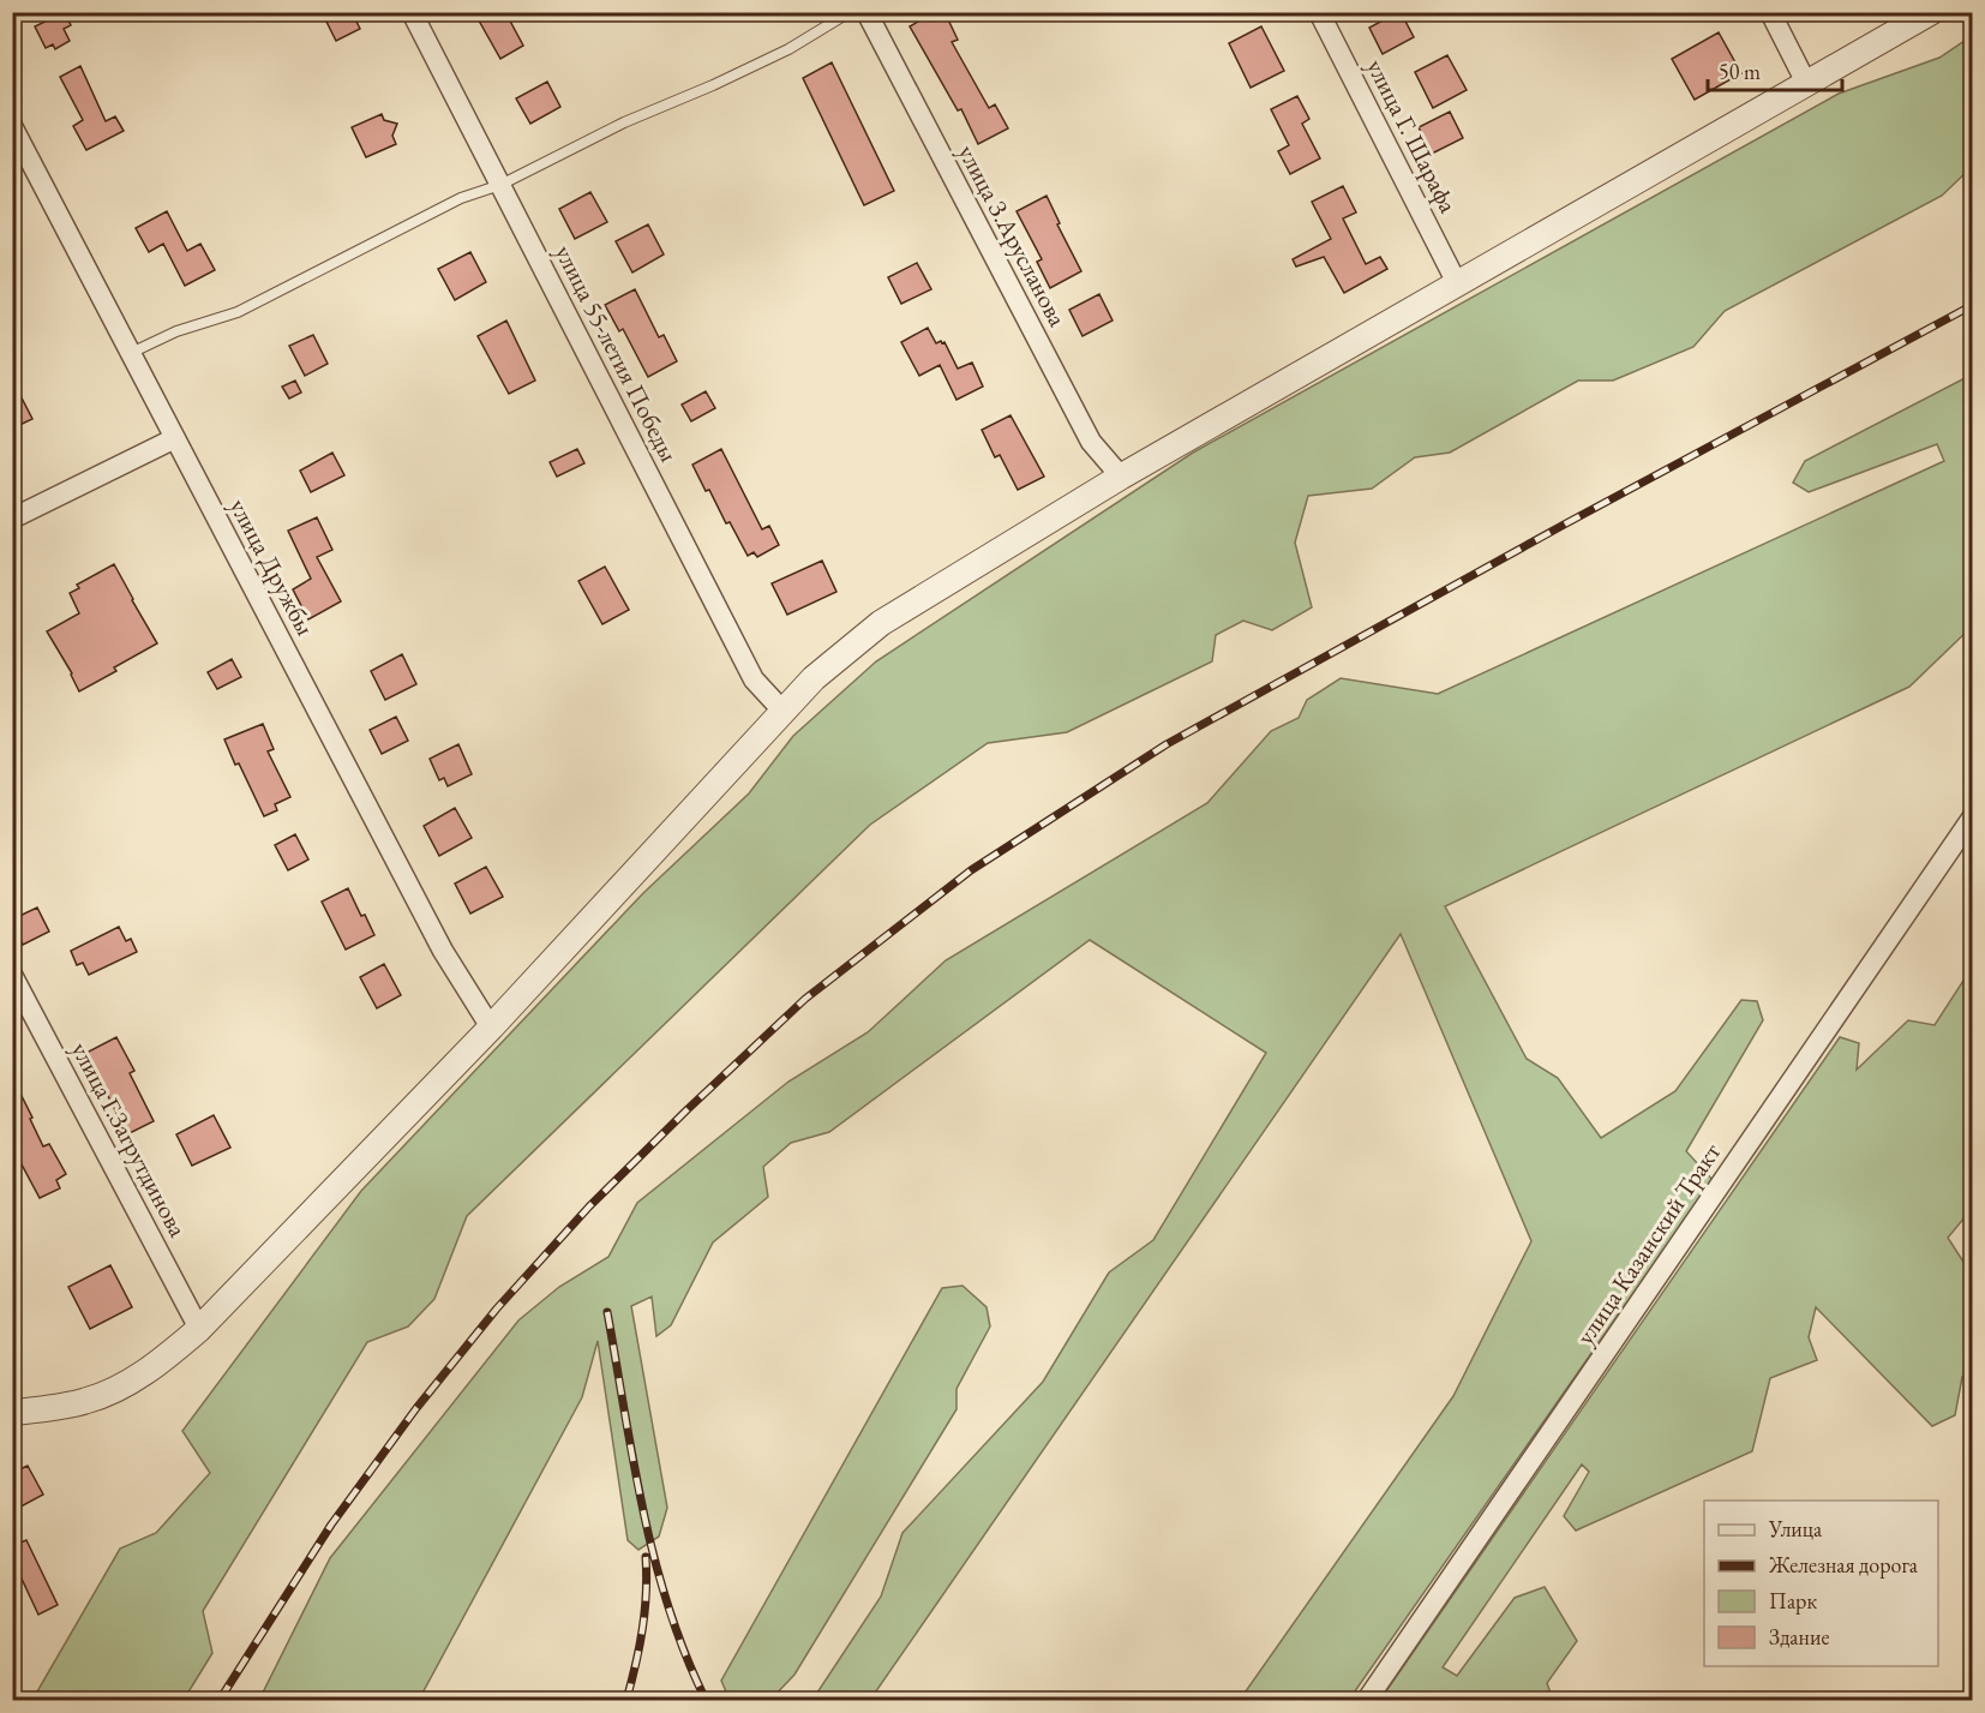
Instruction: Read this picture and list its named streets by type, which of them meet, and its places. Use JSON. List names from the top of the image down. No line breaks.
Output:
{"streets":{"street":["улица Г. Шарафа","улица З.Арусланова","улица 55-летия Победы","улица Дружбы","улица Г.Загрутдинова","улица Казанский Тракт"]},"legend":["Улица","Железная дорога","Парк","Здание"],"scale_bar":"50 m"}
